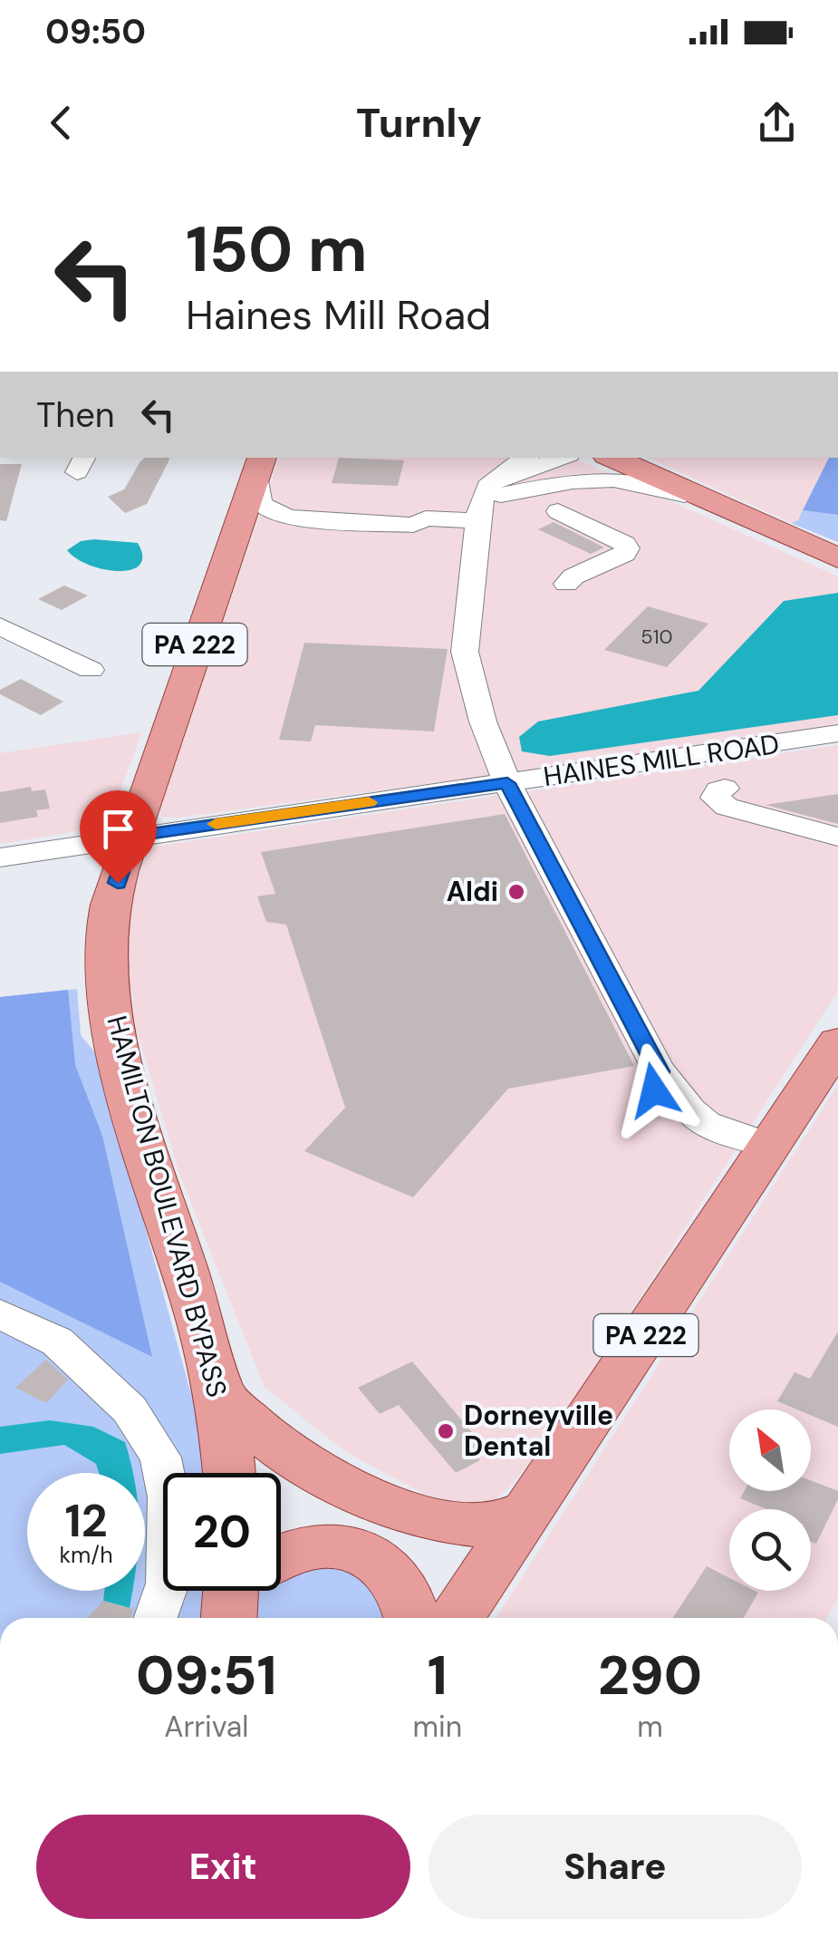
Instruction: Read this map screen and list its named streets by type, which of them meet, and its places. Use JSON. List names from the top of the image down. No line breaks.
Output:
{"streets":{"main road":["PA 222","HAMILTON BOULEVARD BYPASS"],"street":["HAINES MILL ROAD"]},"crossings":[["HAINES MILL ROAD","HAMILTON BOULEVARD BYPASS"]],"places":["Aldi","Dorneyville Dental"],"house_numbers":["510"],"north":"top left","page":{"status":"09:50","header":"Turnly","turn":["150 m","Haines Mill Road"],"then":"Then","speed":"12 km/h","limit":"20","eta":["09:51","Arrival","1","min","290","m"],"buttons":["Exit","Share"]}}
